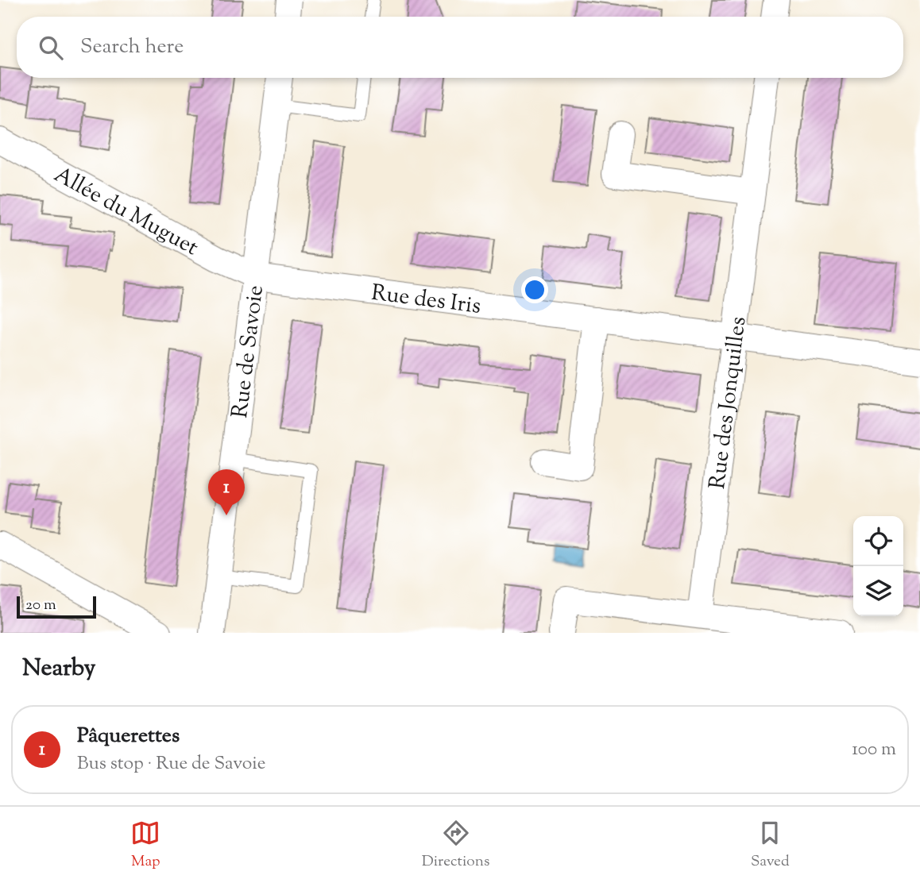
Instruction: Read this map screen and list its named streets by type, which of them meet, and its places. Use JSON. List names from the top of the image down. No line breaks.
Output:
{"streets":{"street":["Allée du Muguet","Rue des Iris","Rue de Savoie","Rue des Jonquilles"]},"crossings":[["Allée du Muguet","Rue des Iris"],["Allée du Muguet","Rue de Savoie"],["Rue des Iris","Rue de Savoie"],["Rue des Iris","Rue des Jonquilles"]],"scale_bar":"20 m","page":{"search":"Search here","pins":"1","scale":"20 m","heading":"Nearby","list":[{"mark":"1","name":"Pâquerettes","note":"Bus stop · Rue de Savoie","value":"100 m"}],"nav":["Map","Directions","Saved"]}}
